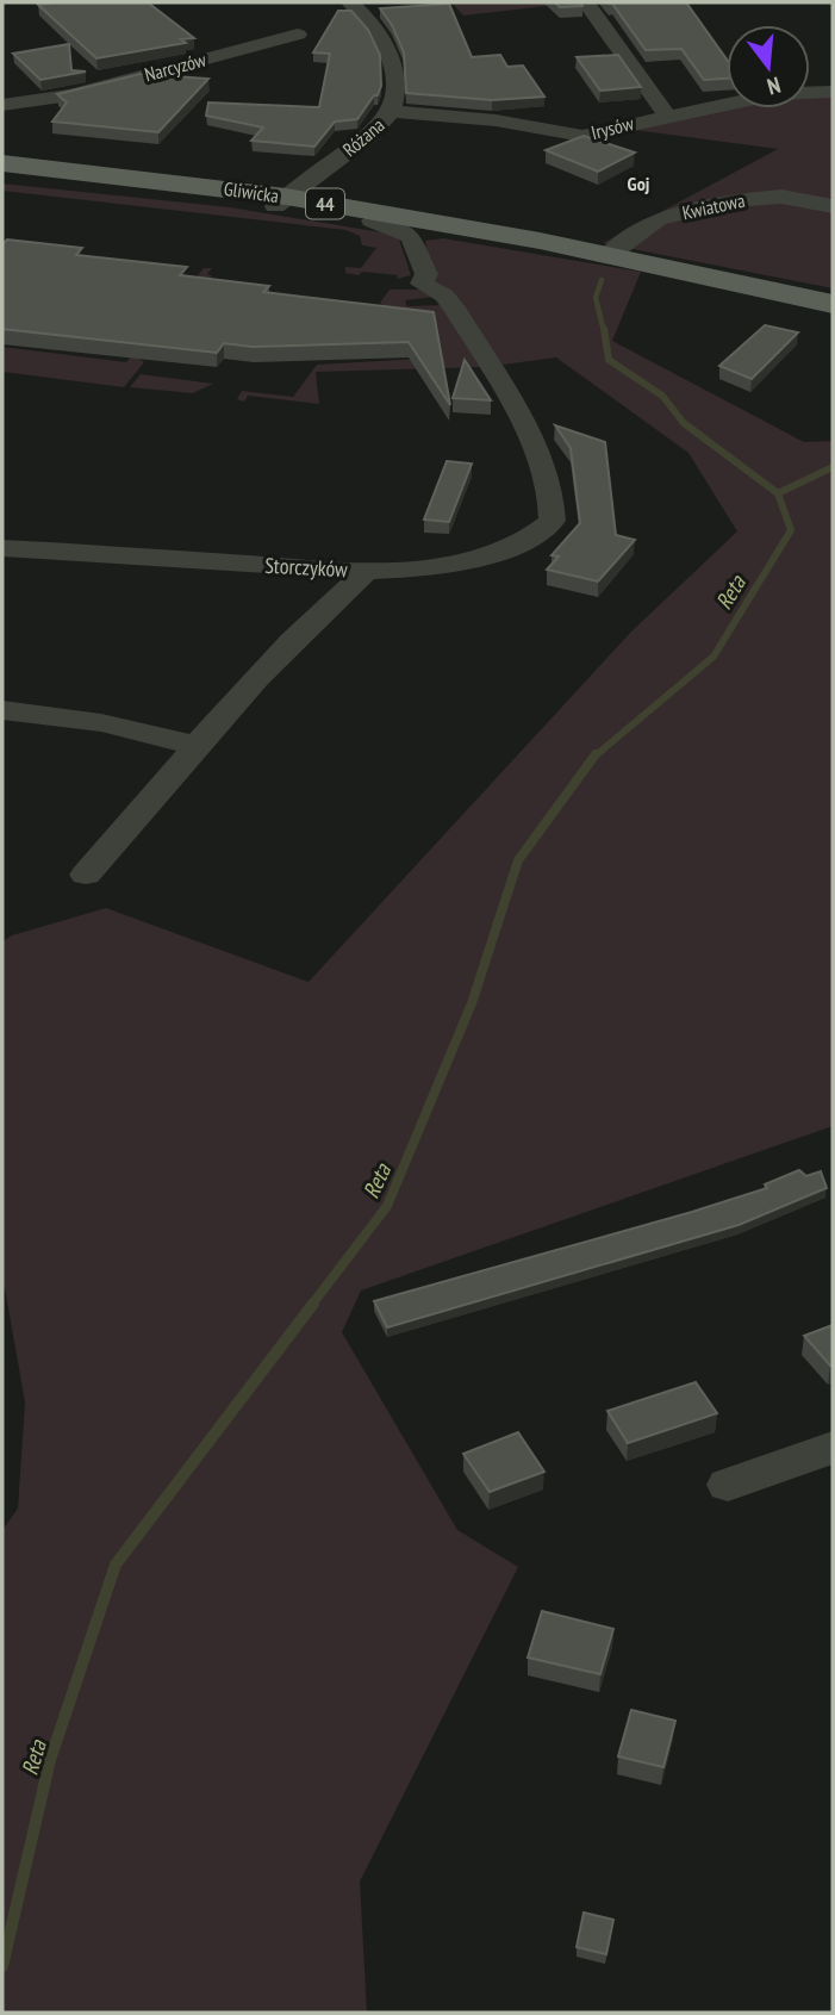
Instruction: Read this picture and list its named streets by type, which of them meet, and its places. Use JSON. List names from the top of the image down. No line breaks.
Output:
{"streets":{"main road":["Gliwicka","44"],"street":["Narcyzów","Irysów","Różana","Kwiatowa","Storczyków"]},"crossings":[["Irysów","Różana"],["Różana","Gliwicka"],["Gliwicka","Kwiatowa"],["Gliwicka","Storczyków"]],"districts":["Goj"],"water":["Reta"],"north":"bottom"}
